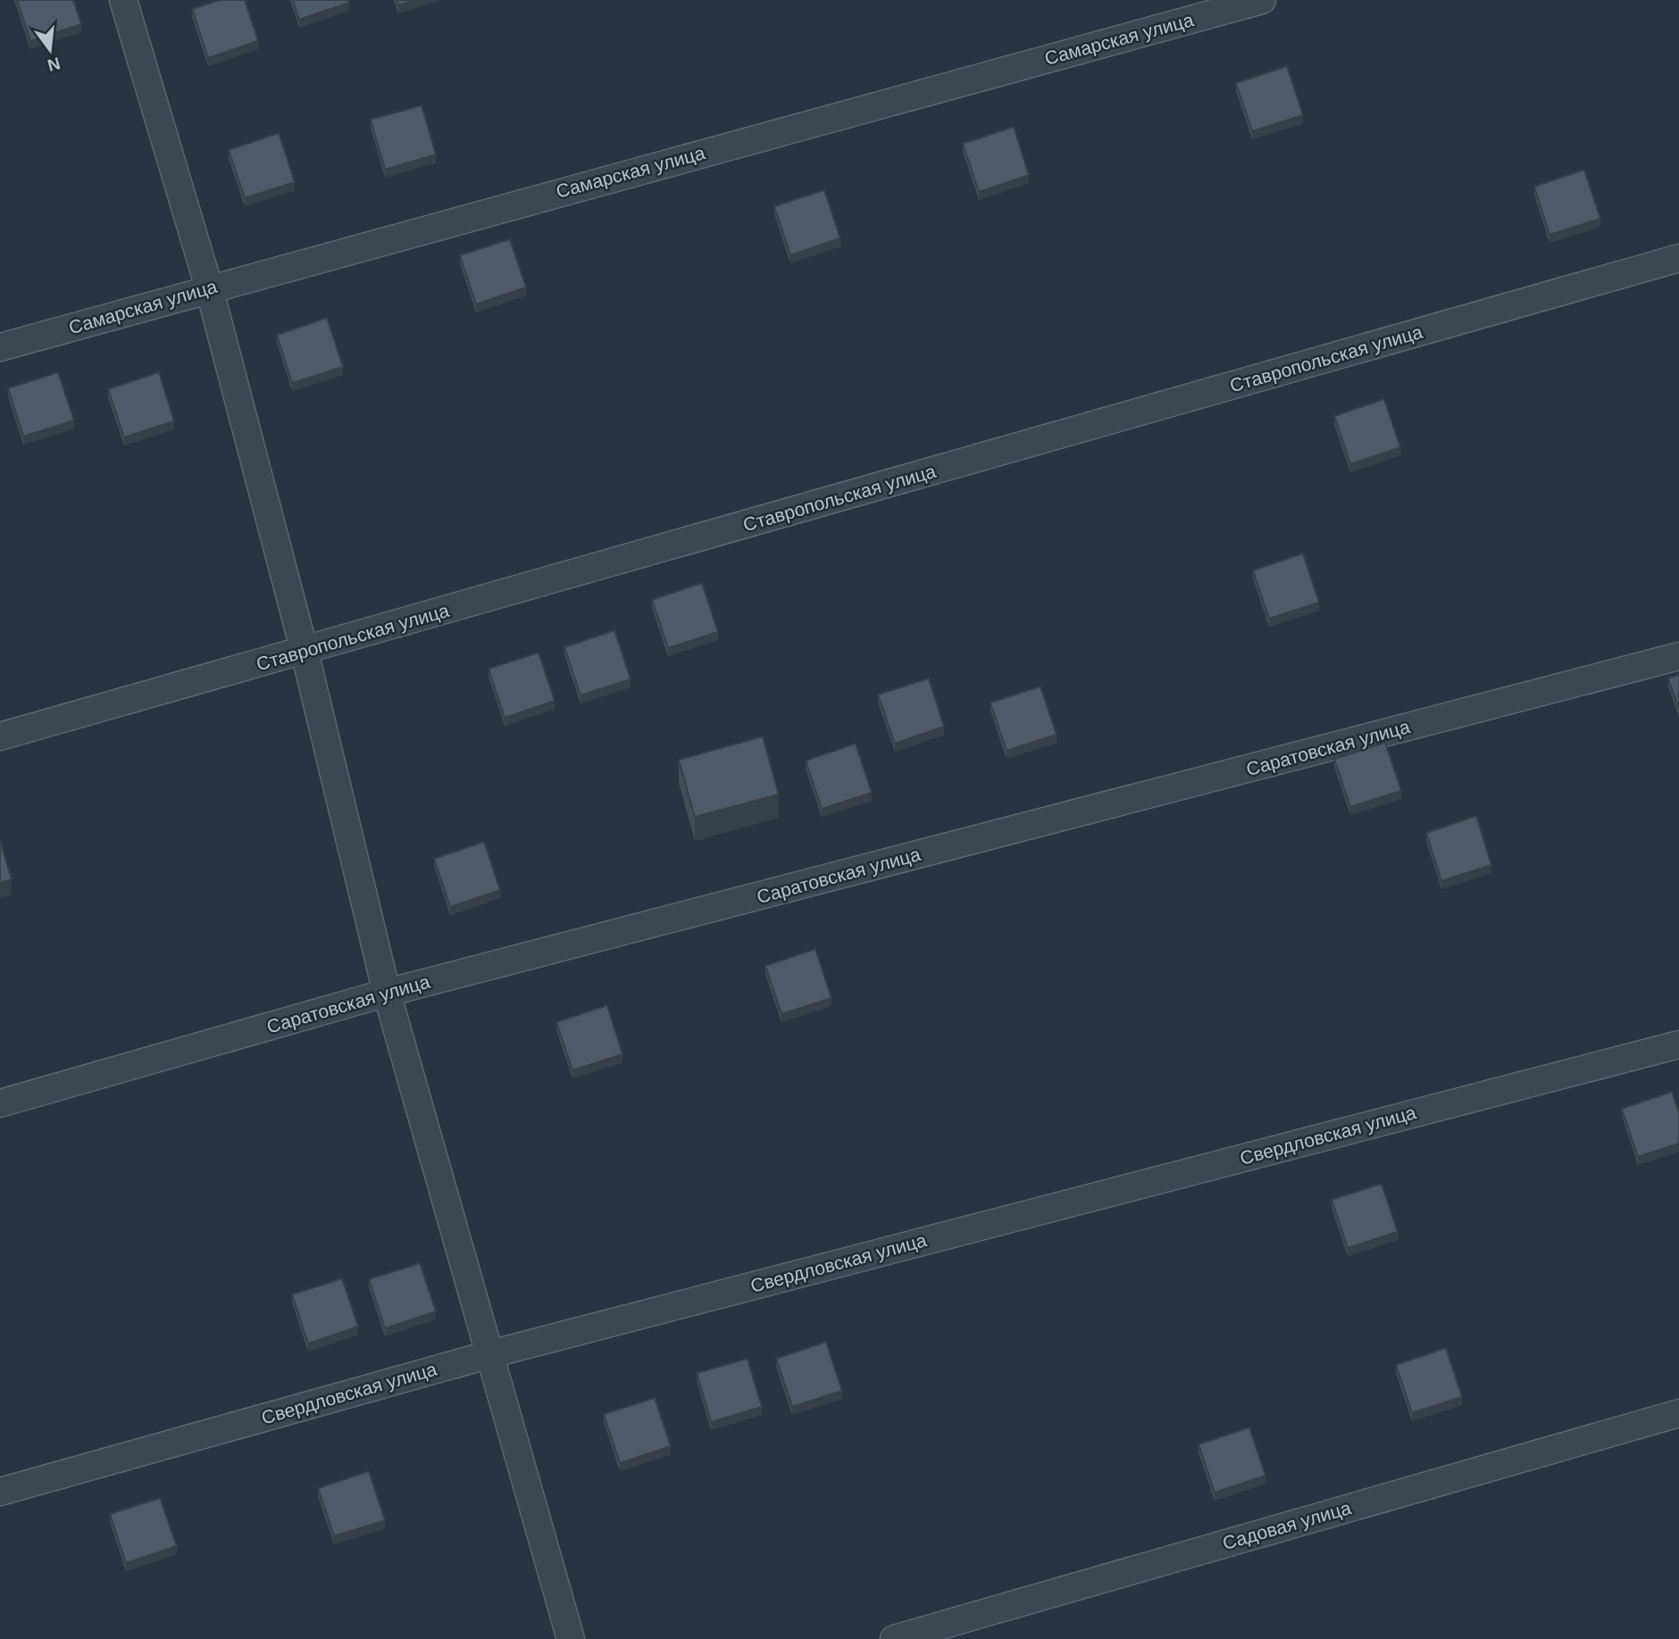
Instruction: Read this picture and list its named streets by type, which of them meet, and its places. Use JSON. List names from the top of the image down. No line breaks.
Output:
{"streets":{"street":["Самарская улица","Ставропольская улица","Саратовская улица","Свердловская улица","Садовая улица"]},"north":"bottom"}
